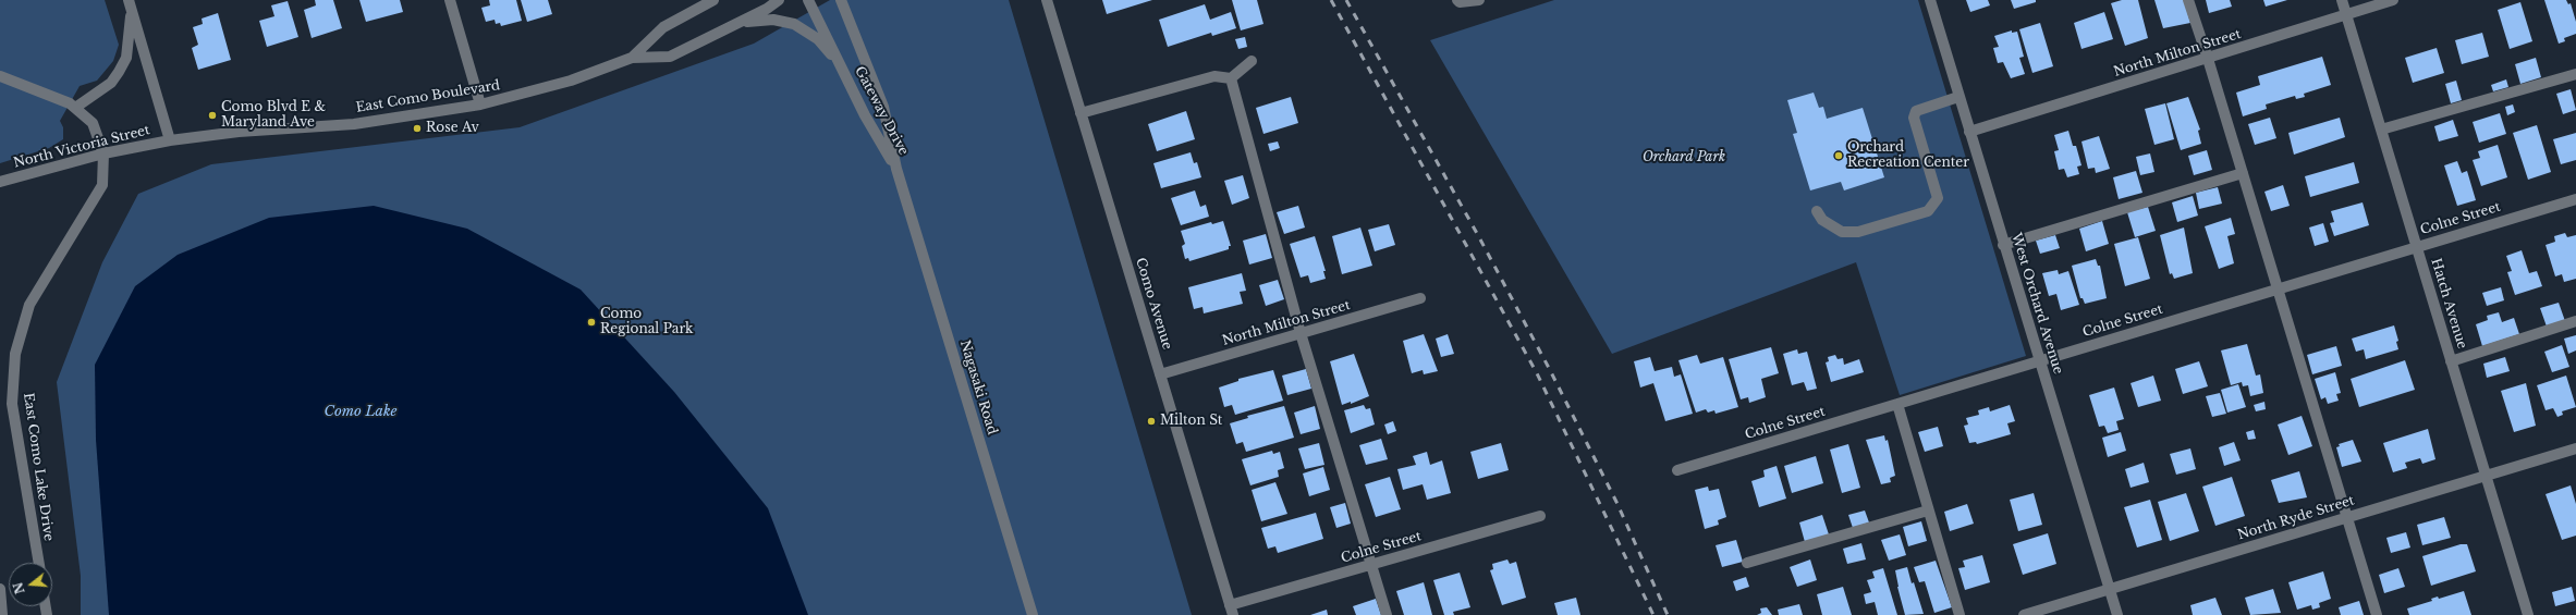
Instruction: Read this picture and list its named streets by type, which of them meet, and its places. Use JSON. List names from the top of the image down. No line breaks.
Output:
{"streets":{"street":["North Milton Street","East Como Boulevard","Gateway Drive","North Victoria Street","Colne Street","Como Avenue","West Orchard Avenue","Hatch Avenue","Nagasaki Road","East Como Lake Drive","North Ryde Street"]},"crossings":[["North Milton Street","Como Avenue"],["North Milton Street","West Orchard Avenue"],["North Milton Street","Hatch Avenue"],["East Como Boulevard","North Victoria Street"],["Gateway Drive","Nagasaki Road"],["North Victoria Street","East Como Lake Drive"],["Colne Street","Como Avenue"],["Colne Street","West Orchard Avenue"],["Colne Street","Hatch Avenue"],["West Orchard Avenue","North Ryde Street"],["Hatch Avenue","North Ryde Street"]],"water":["Como Lake"],"parks":["Orchard Park"],"places":["Como Blvd E & Maryland Ave","Rose Av","Orchard Recreation Center","Como Regional Park","Milton St"],"north":"left"}
